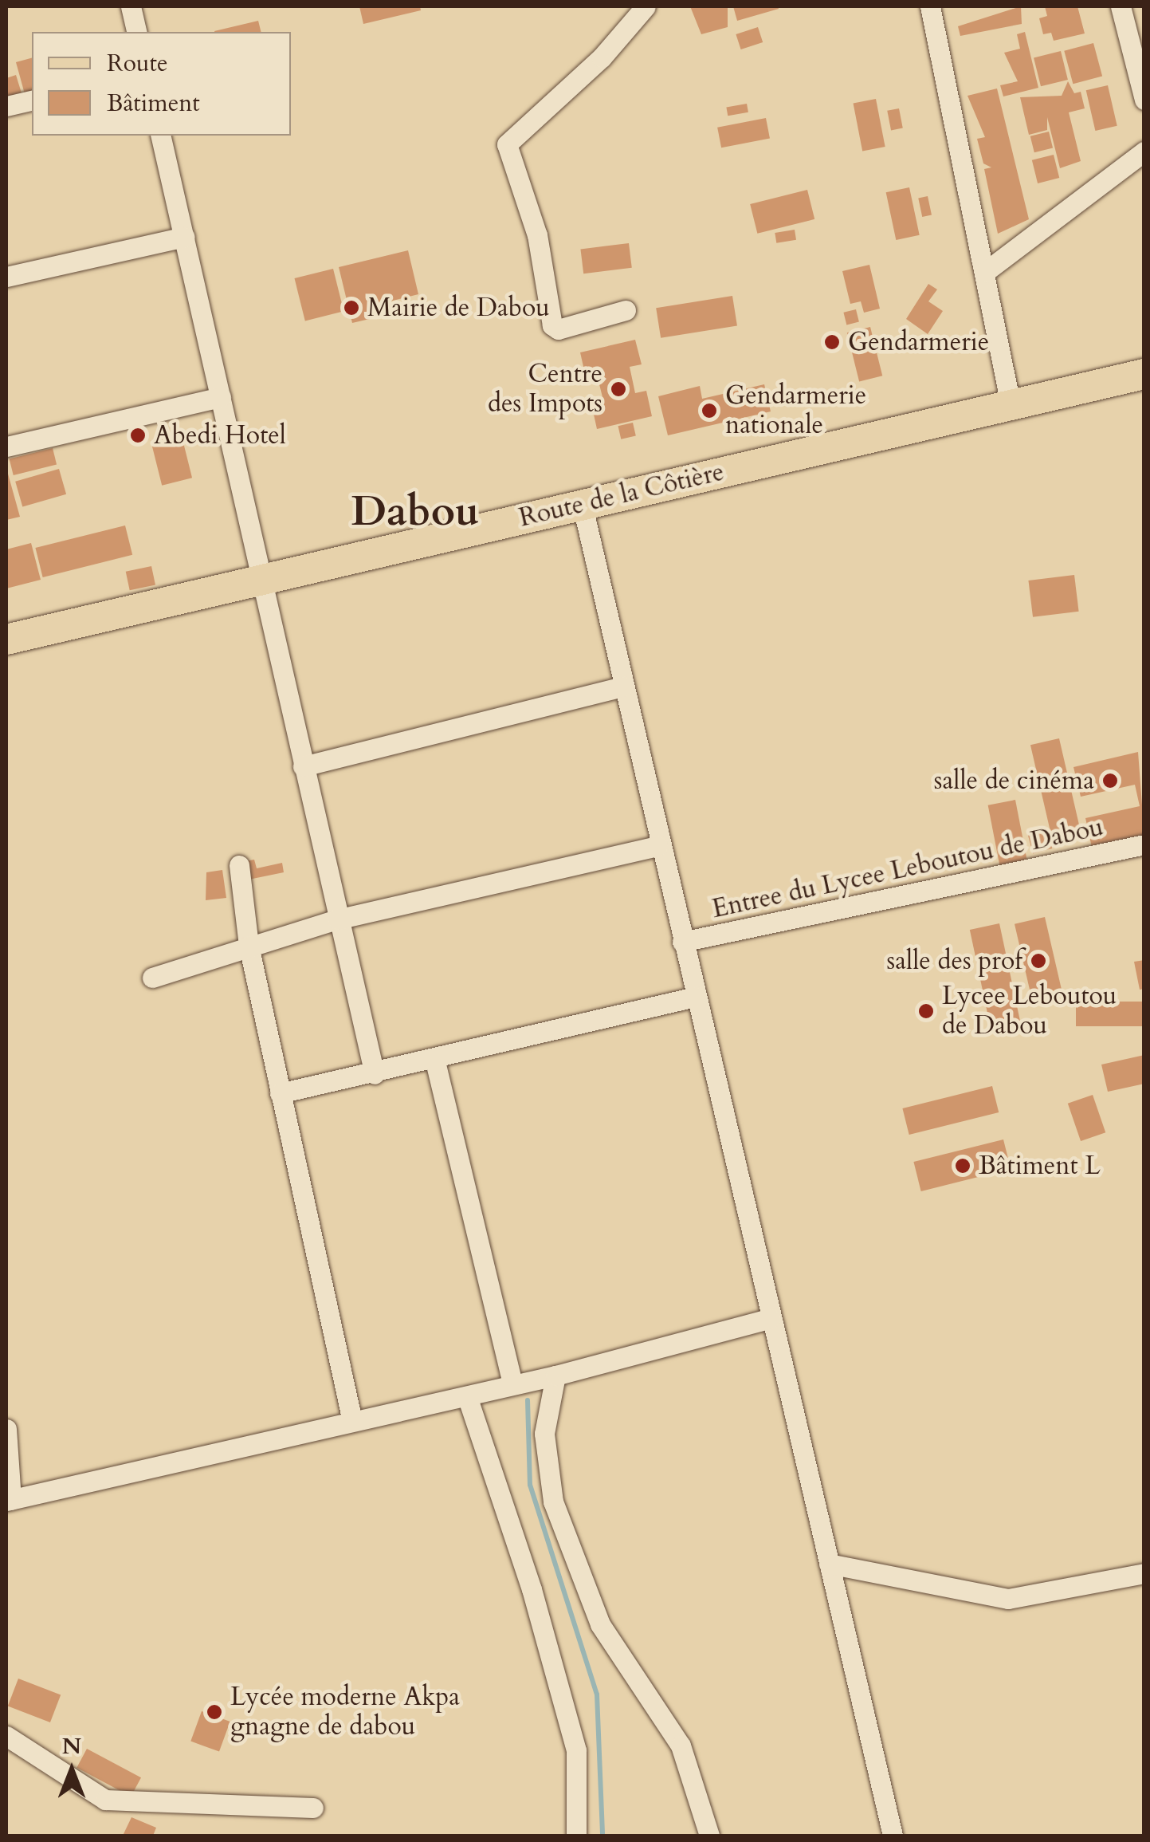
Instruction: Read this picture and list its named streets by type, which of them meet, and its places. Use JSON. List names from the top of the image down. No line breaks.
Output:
{"streets":{"main road":["Route de la Côtière"],"street":["Entree du Lycee Leboutou de Dabou"]},"districts":["Dabou"],"places":["Mairie de Dabou","Gendarmerie","Centre des Impots","Gendarmerie nationale","Abedi Hotel","salle de cinéma","salle des prof","Lycee Leboutou de Dabou","Bâtiment L","Lycée moderne Akpa gnagne de dabou"],"legend":["Route","Bâtiment"],"north":"top"}
